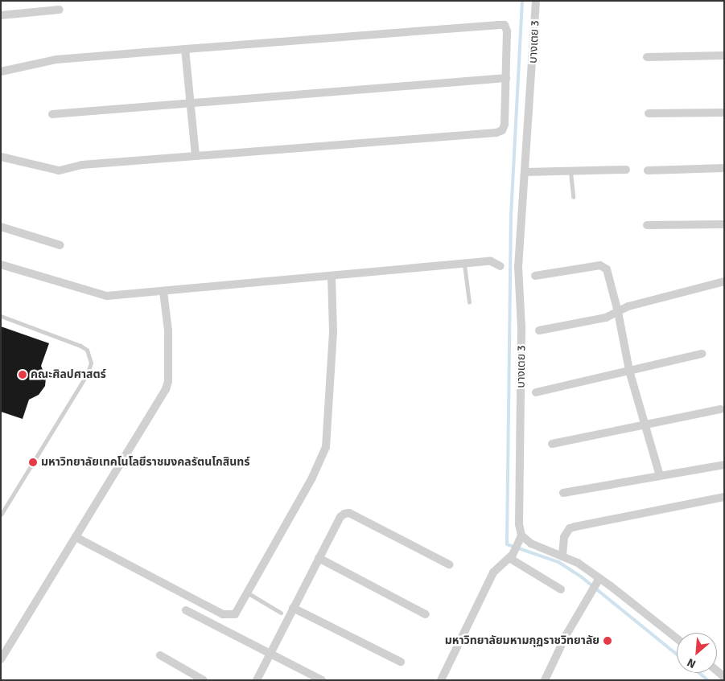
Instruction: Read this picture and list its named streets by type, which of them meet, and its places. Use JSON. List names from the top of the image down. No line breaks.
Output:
{"streets":{"street":["บางเตย 3"]},"places":["คณะศิลปศาสตร์","มหาวิทยาลัยเทคโนโลยีราชมงคลรัตนโกสินทร์","มหาวิทยาลัยมหามกุฏราชวิทยาลัย"],"north":"bottom left"}
